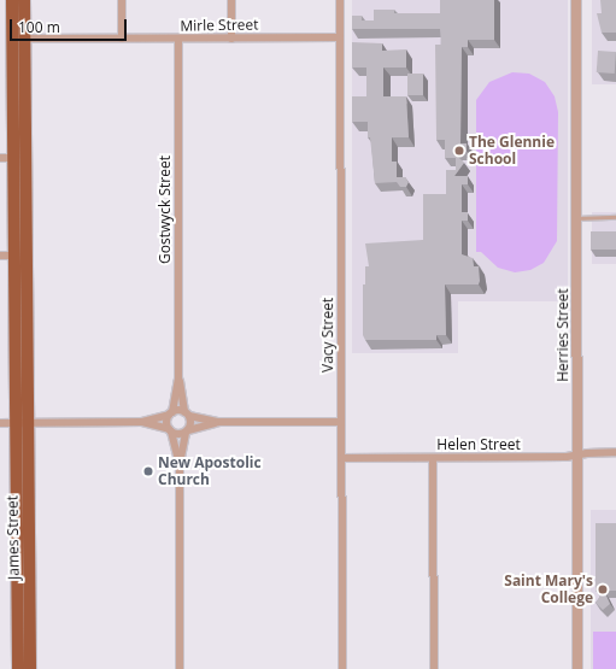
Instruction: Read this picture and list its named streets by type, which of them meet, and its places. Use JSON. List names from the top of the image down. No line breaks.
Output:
{"streets":{"highway":["James Street"],"street":["Mirle Street","Gostwyck Street","Vacy Street","Herries Street","Helen Street"]},"crossings":[["Mirle Street","Gostwyck Street"],["Mirle Street","Vacy Street"],["Mirle Street","James Street"],["Vacy Street","Helen Street"],["Herries Street","Helen Street"]],"places":["The Glennie School","New Apostolic Church","Saint Mary's College"],"scale_bar":"100 m"}
